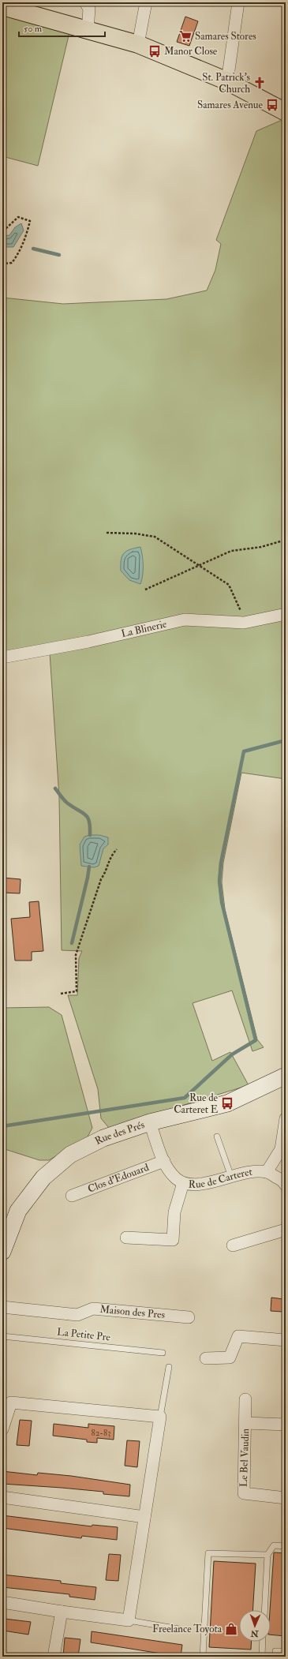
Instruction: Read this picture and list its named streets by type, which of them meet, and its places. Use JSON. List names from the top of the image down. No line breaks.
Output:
{"streets":{"main road":["Rue des Prés"],"street":["La Blinerie","Rue de Carteret","Clos d'Edouard","Maison des Pres","Le Bel Vaudin"],"lane":["La Petite Pre"]},"crossings":[["Rue des Prés","Rue de Carteret"],["Rue de Carteret","Clos d'Edouard"]],"places":{"supermarket":["Samares Stores"],"bus stop":["Manor Close","Samares Avenue","Rue de Carteret E"],"church":["St. Patrick's Church"],"shop":["Freelance Toyota"]},"house_numbers":["82-83"],"scale_bar":"50 m","north":"bottom"}
